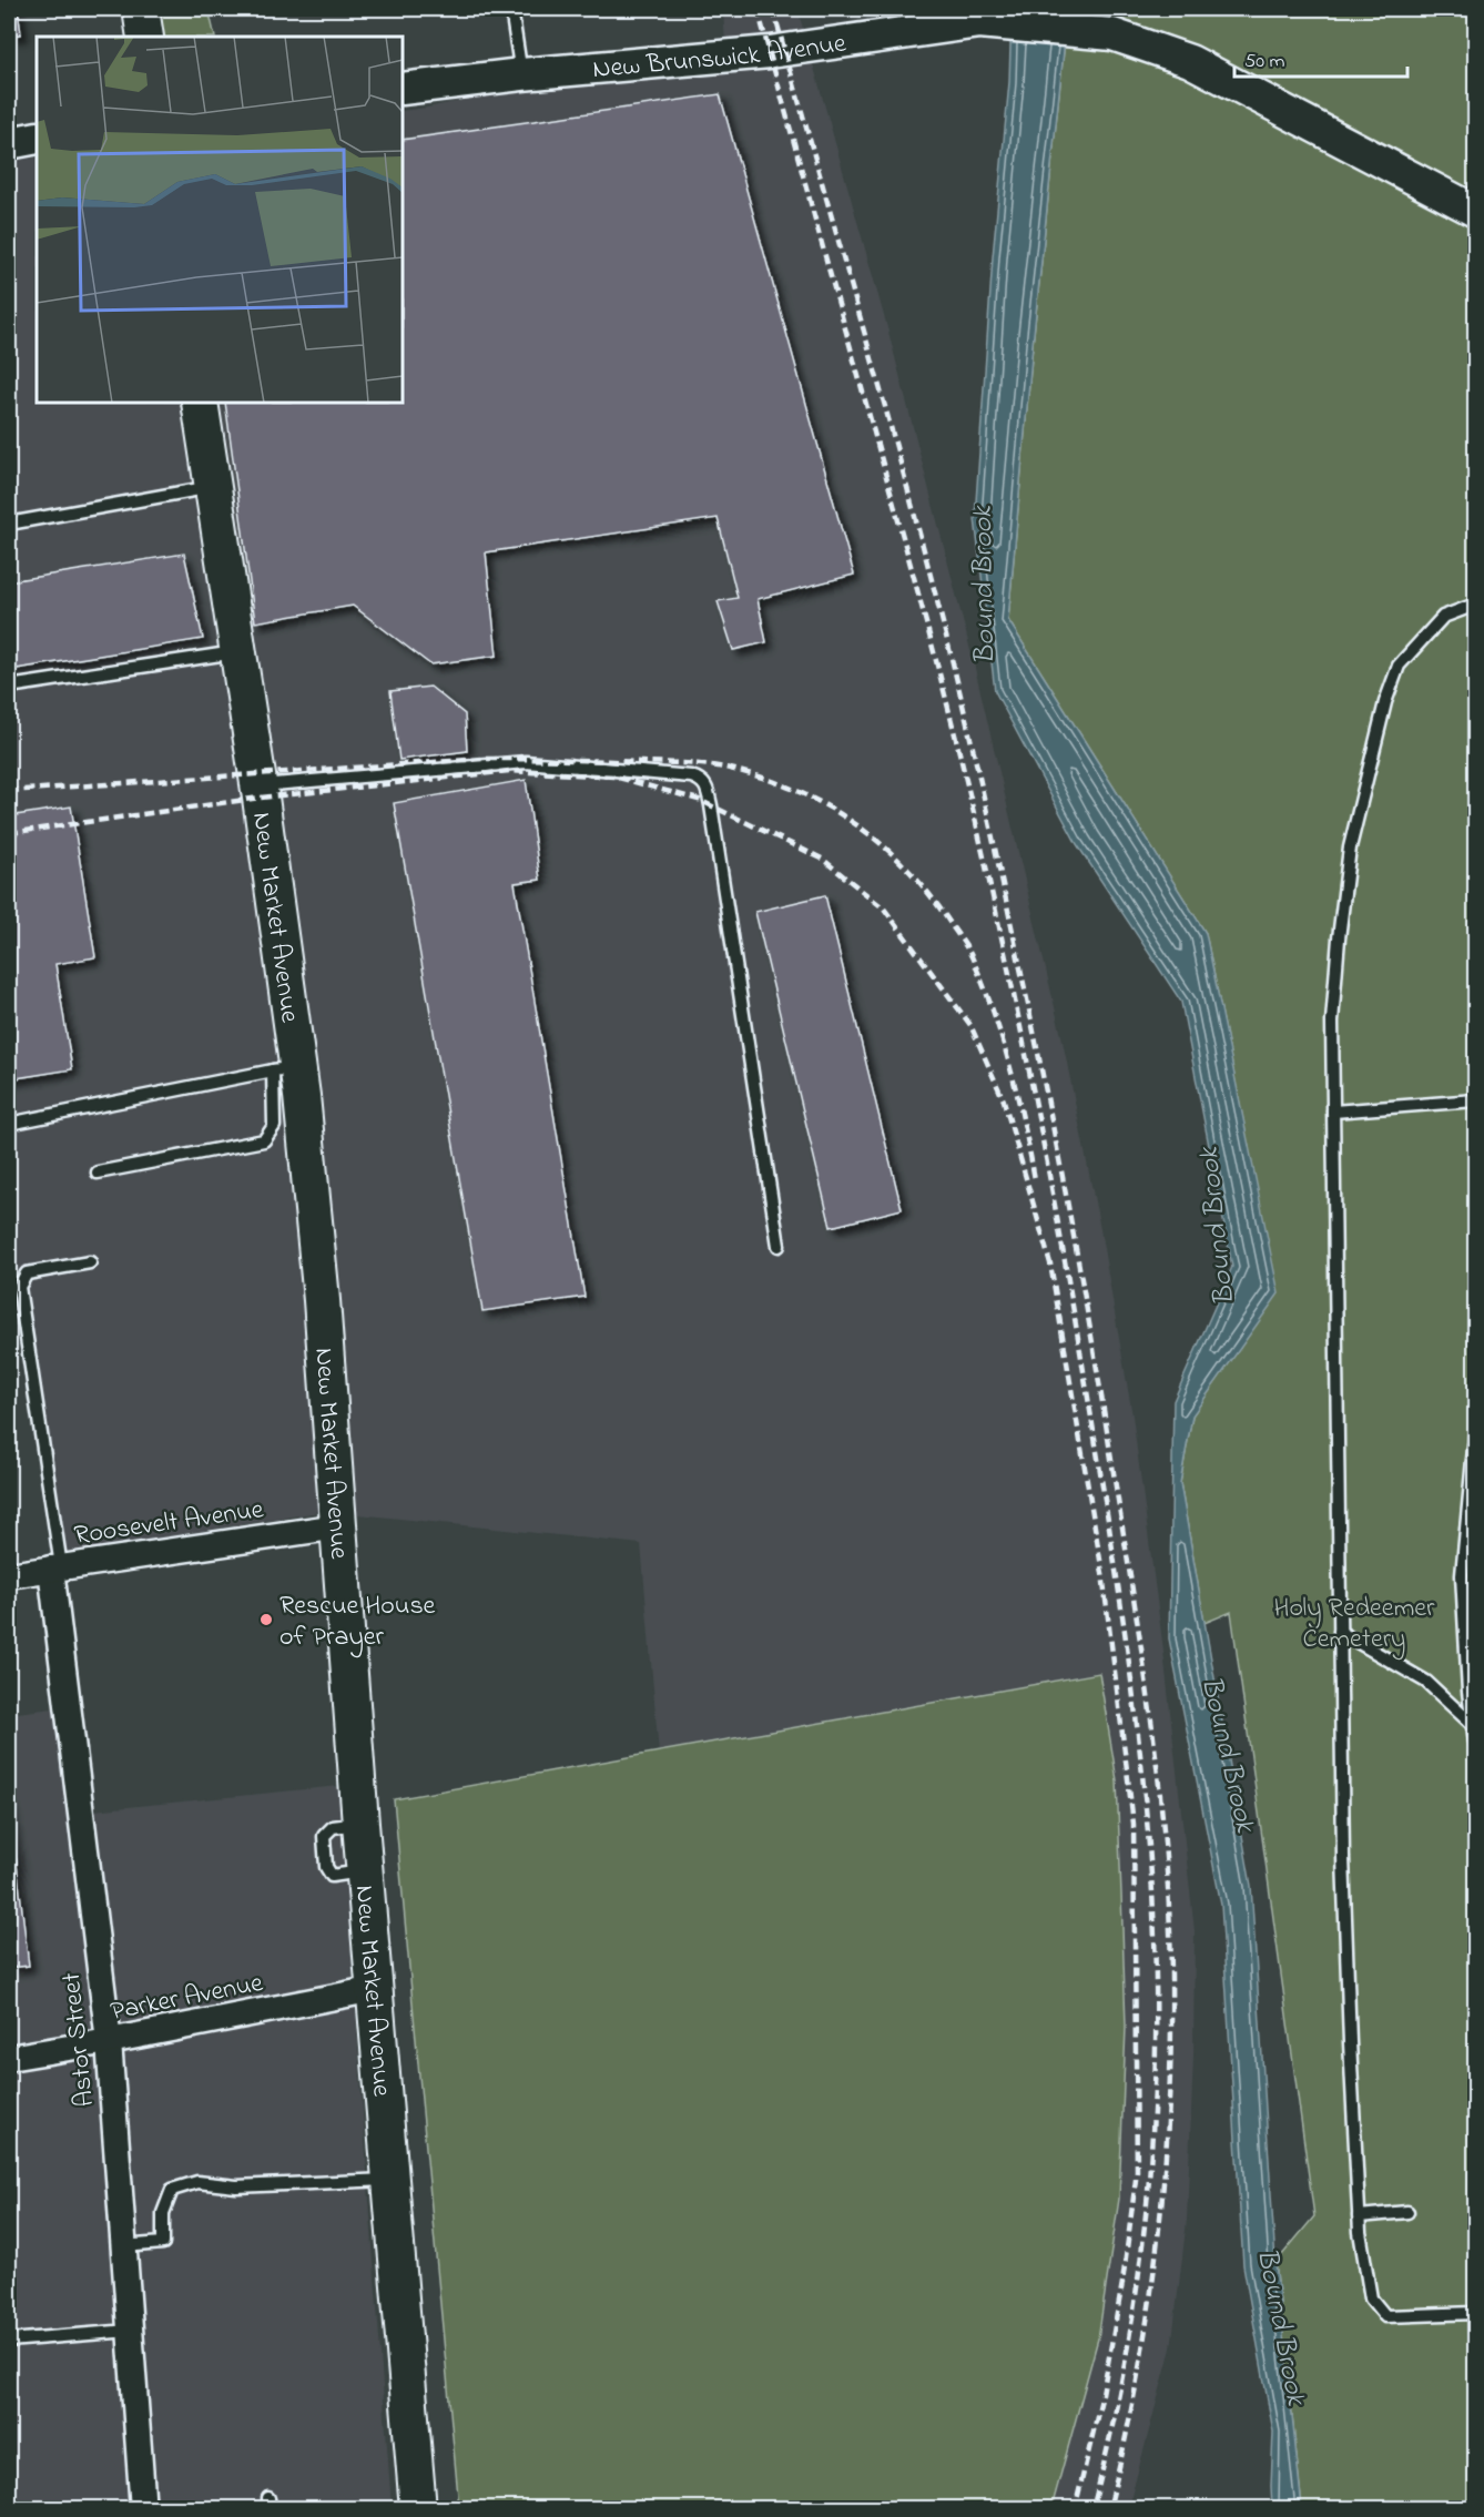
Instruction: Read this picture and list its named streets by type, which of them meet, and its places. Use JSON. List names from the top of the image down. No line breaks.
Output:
{"streets":{"main road":["New Market Avenue"],"street":["New Brunswick Avenue","Roosevelt Avenue","Parker Avenue","Astor Street"]},"crossings":[["New Market Avenue","Roosevelt Avenue"],["New Market Avenue","Parker Avenue"],["Roosevelt Avenue","Astor Street"],["Parker Avenue","Astor Street"]],"water":["Bound Brook"],"parks":["Holy Redeemer Cemetery"],"places":["Rescue House of Prayer"],"scale_bar":"50 m"}
